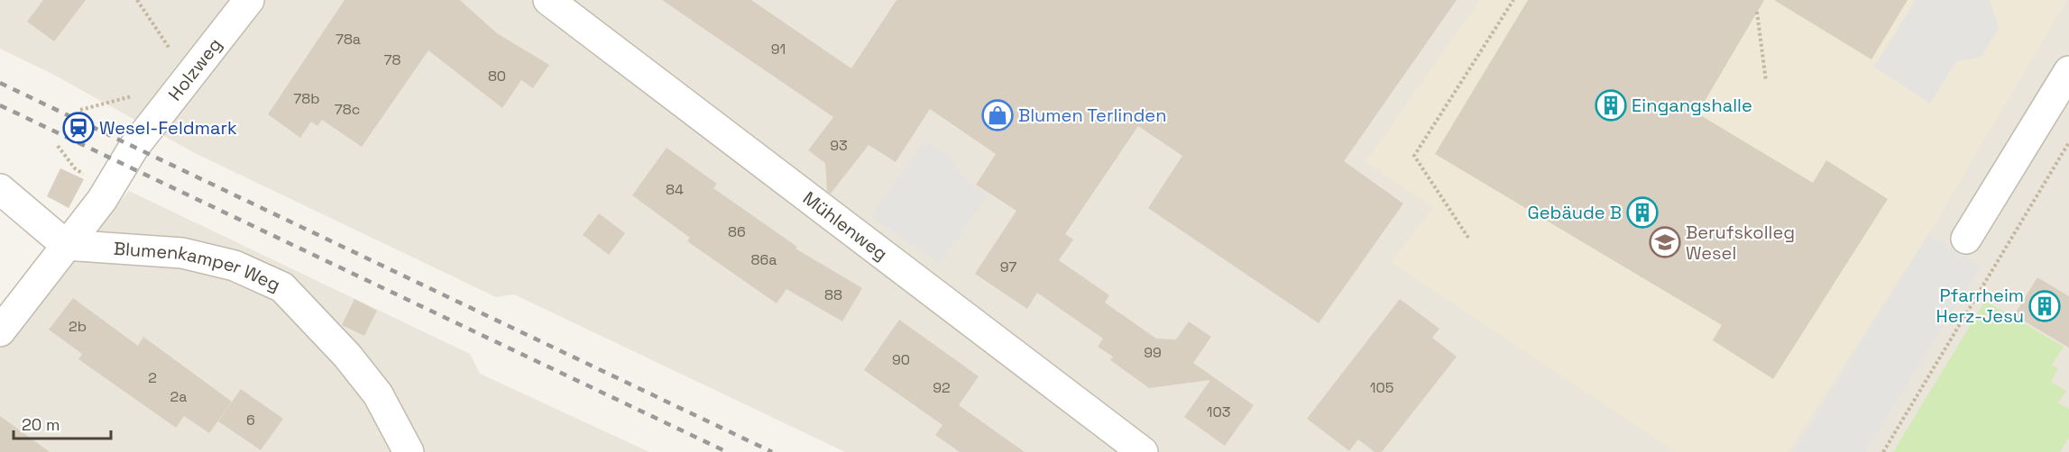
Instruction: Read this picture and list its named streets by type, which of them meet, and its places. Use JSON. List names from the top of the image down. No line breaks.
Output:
{"streets":{"street":["Holzweg","Mühlenweg","Blumenkamper Weg"]},"crossings":[["Holzweg","Blumenkamper Weg"]],"places":{"building":["Eingangshalle","Gebäude B","Pfarrheim Herz-Jesu"],"shop":["Blumen Terlinden"],"station":["Wesel-Feldmark"],"school or university":["Berufskolleg Wesel"]},"house_numbers":["78a","91","78","80","78b","78c","93","84","86","86a","97","88","2b","99","90","2","92","105","2a","103","6"],"scale_bar":"20 m"}
